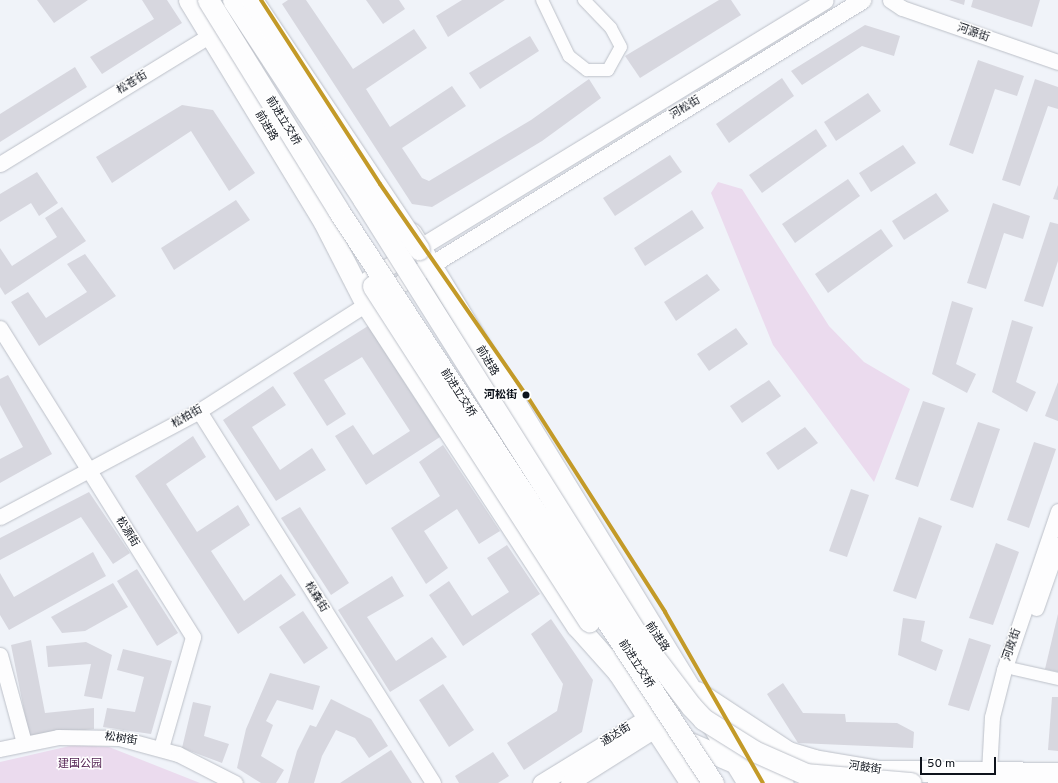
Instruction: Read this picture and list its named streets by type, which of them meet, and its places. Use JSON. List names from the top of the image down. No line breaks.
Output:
{"streets":{"highway":["前进立交桥","前进路","河鼓街"],"main road":["河松街","通达街"],"street":["河源街","松苍街","松柏街","松源街","松森街","河政街","松树街"]},"crossings":[["松苍街","前进路"],["河松街","前进路"],["河松街","松柏街"],["前进立交桥","前进路"],["前进路","松柏街"],["前进路","通达街"],["前进路","河鼓街"],["松柏街","松源街"],["松柏街","松森街"],["松源街","松树街"],["河政街","河鼓街"],["通达街","河鼓街"]],"parks":["建国公园"],"places":["河松街"],"scale_bar":"50 m"}
